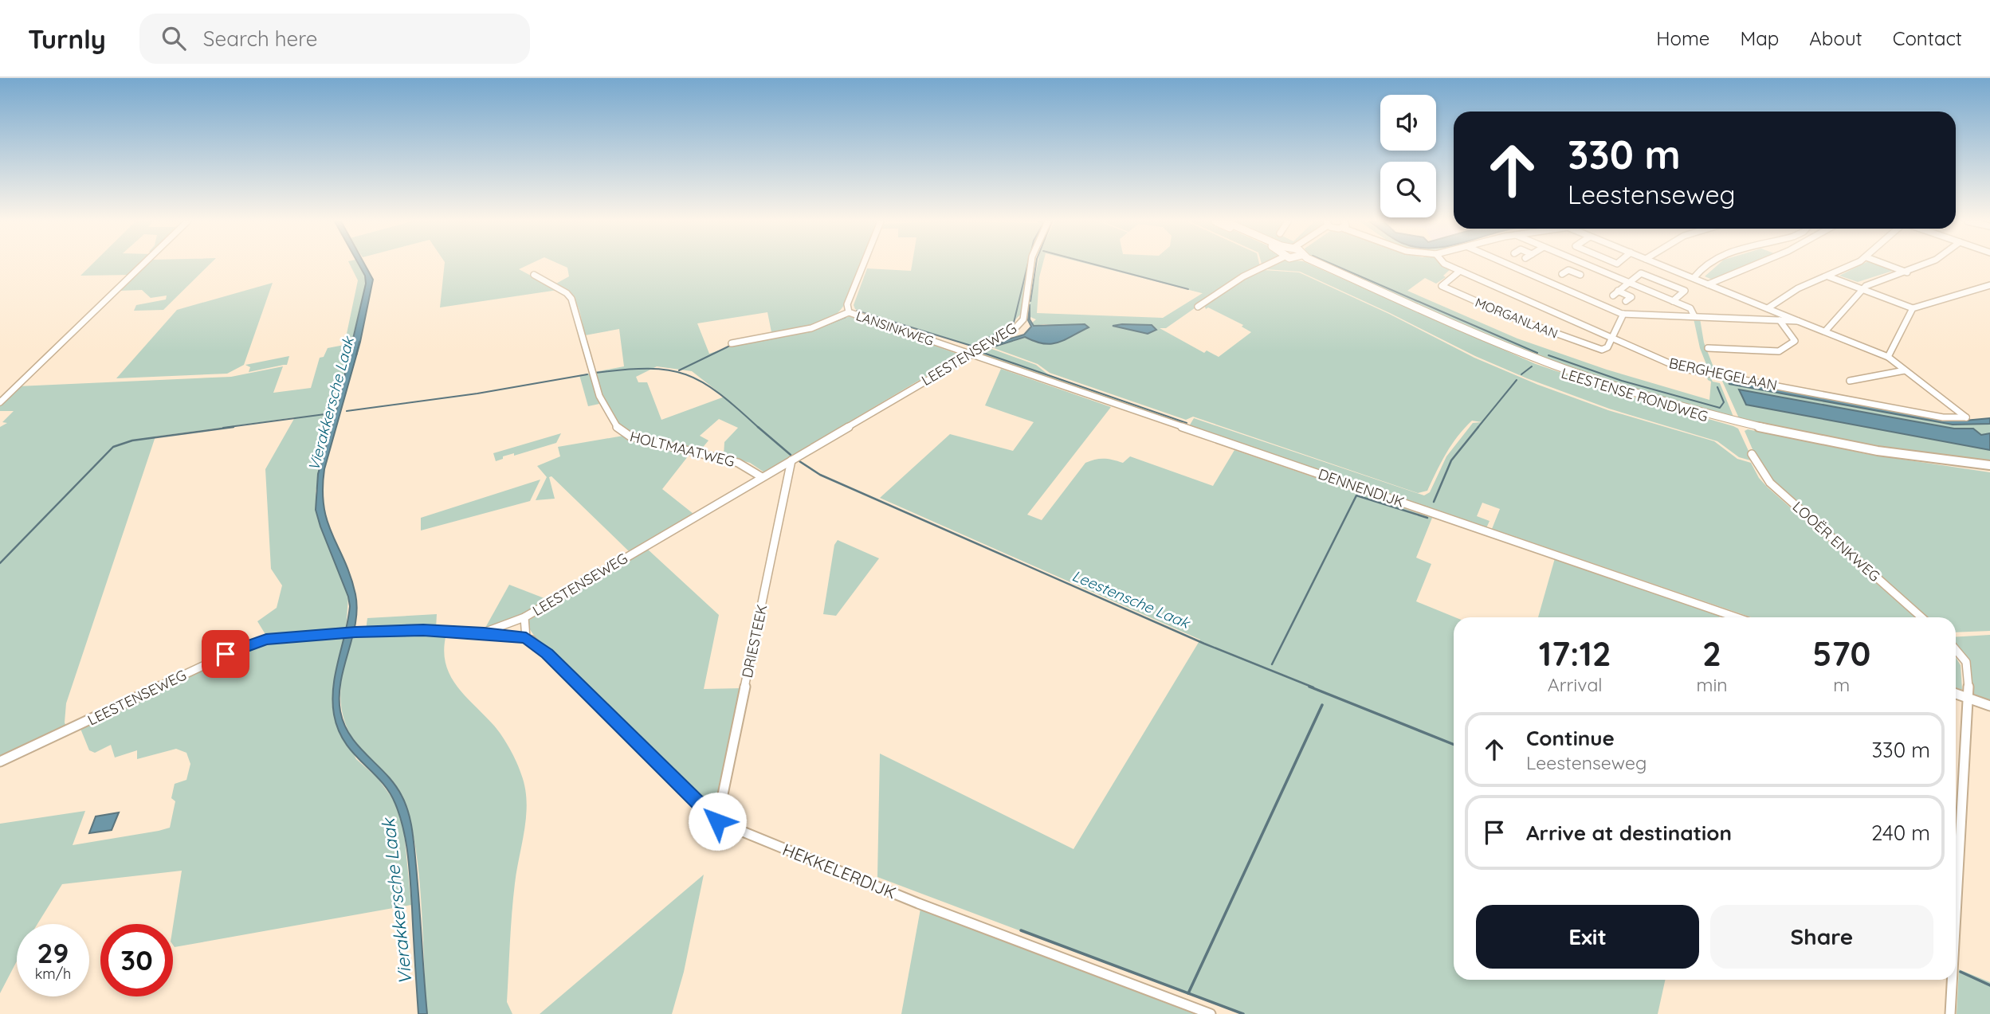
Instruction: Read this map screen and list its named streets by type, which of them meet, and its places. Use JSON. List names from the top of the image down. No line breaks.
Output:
{"streets":{"main road":["LEESTENSE RONDWEG"],"street":["MORGANLAAN","LANSINKWEG","LEESTENSEWEG","BERGHEGELAAN","HOLTMAATWEG","DENNENDIJK","LOOËR ENKWEG","DRIESTEEK","HEKKELERDIJK"]},"crossings":[["MORGANLAAN","BERGHEGELAAN"],["LANSINKWEG","LEESTENSEWEG"],["LANSINKWEG","DENNENDIJK"],["LEESTENSEWEG","HOLTMAATWEG"],["LEESTENSEWEG","DENNENDIJK"],["LEESTENSEWEG","DRIESTEEK"],["DRIESTEEK","HEKKELERDIJK"]],"water":["Vierakkersche Laak","Leestensche Laak"],"page":{"header":"Turnly","search":"Search here","nav":["Home","Map","About","Contact"],"turn":["330 m","Leestenseweg"],"eta":["17:12","Arrival","2","min","570","m"],"list":[{"name":"Continue","note":"Leestenseweg","value":"330 m"},{"name":"Arrive at destination","value":"240 m"}],"buttons":["Exit","Share"],"speed":"29 km/h","limit":"30"}}
